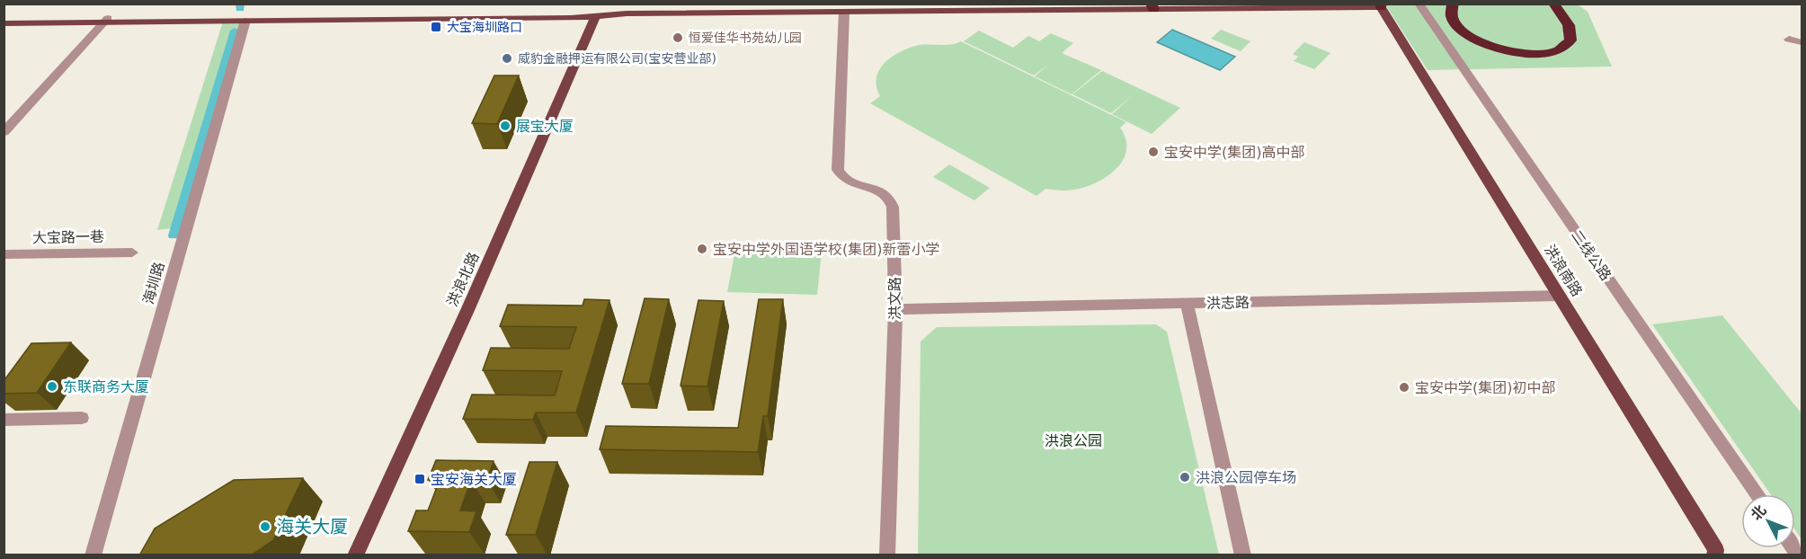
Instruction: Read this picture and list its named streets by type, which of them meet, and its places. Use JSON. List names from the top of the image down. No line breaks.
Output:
{"streets":{"main road":["洪浪南路","洪浪北路"],"street":["大宝路一巷","二线公路","海圳路","洪文路","洪志路"]},"crossings":[["洪浪南路","洪志路"],["洪文路","洪志路"]],"parks":["洪浪公园"],"places":{"transit":["大宝海圳路口","宝安海关大厦"],"other":["恒爱佳华书苑幼儿园","威豹金融押运有限公司(宝安营业部)","展宝大厦","宝安中学(集团)高中部","宝安中学外国语学校(集团)新蕾小学","东联商务大厦","宝安中学(集团)初中部","洪浪公园停车场","海关大厦"]},"north":"top left"}
